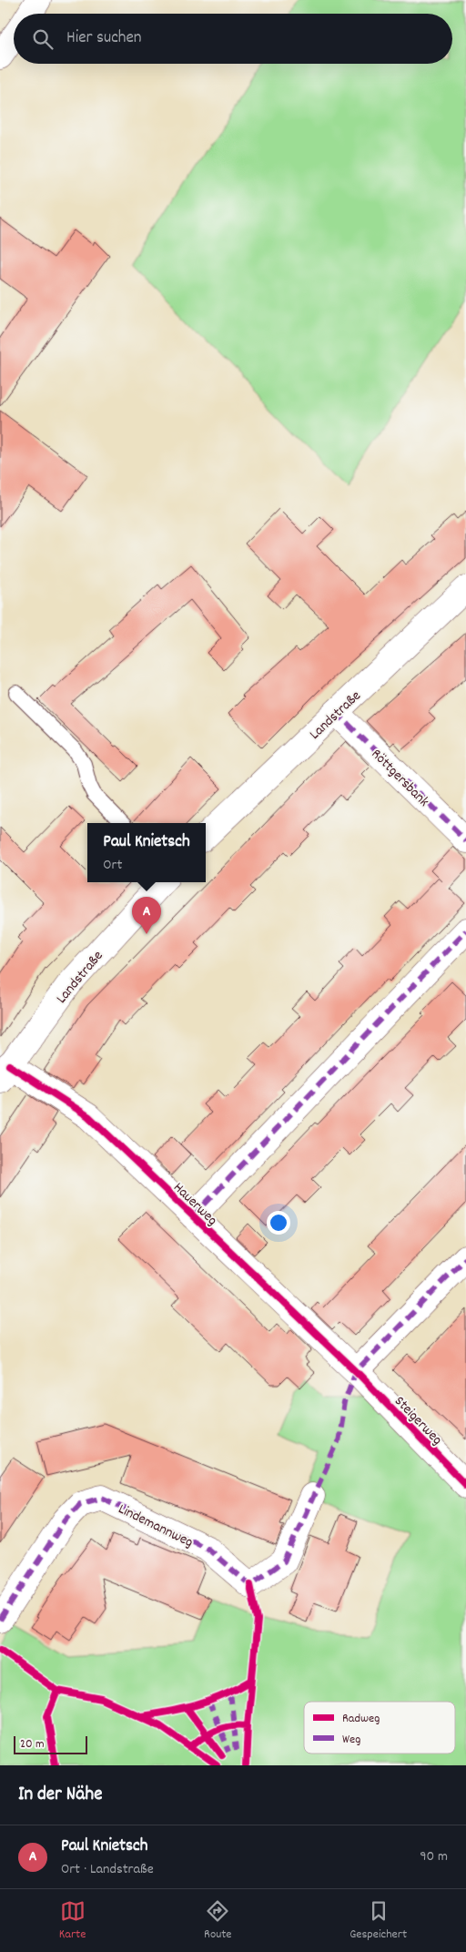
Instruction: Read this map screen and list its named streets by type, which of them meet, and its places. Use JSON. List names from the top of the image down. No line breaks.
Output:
{"streets":{"street":["Landstraße","Röttgersbank","Hauerweg","Steigerweg","Lindemannweg"]},"crossings":[["Landstraße","Röttgersbank"],["Landstraße","Hauerweg"],["Hauerweg","Steigerweg"]],"legend":["Radweg","Weg"],"scale_bar":"20 m","page":{"search":"Hier suchen","popup":["Paul Knietsch","Ort"],"pins":"A","scale":"20 m","heading":"In der Nähe","list":[{"mark":"A","name":"Paul Knietsch","note":"Ort · Landstraße","value":"90 m"}],"nav":["Karte","Route","Gespeichert"]}}
